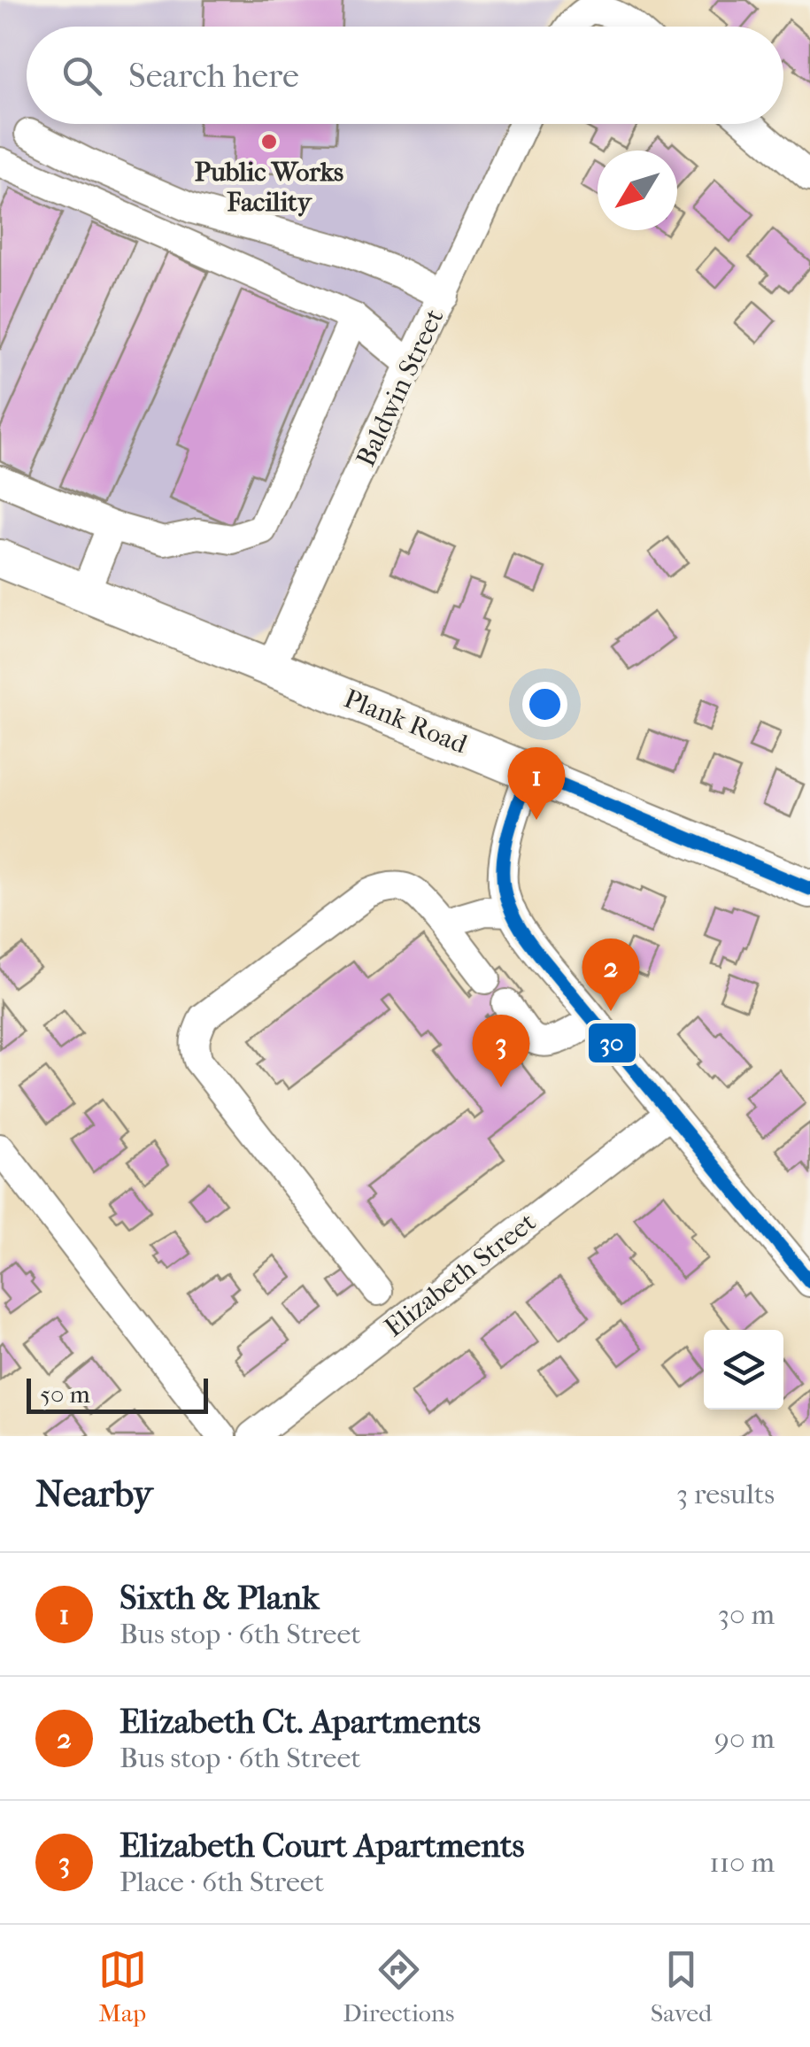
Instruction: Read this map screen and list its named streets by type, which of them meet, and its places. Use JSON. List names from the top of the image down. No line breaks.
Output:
{"streets":{"main road":["Plank Road"],"street":["Baldwin Street","Elizabeth Street"]},"crossings":[["Baldwin Street","Plank Road"]],"places":["Public Works Facility"],"lines":["transit line 30"],"scale_bar":"50 m","north":"bottom left","page":{"search":"Search here","pins":["1","2","3"],"scale":"50 m","heading":["Nearby","3 results"],"list":[{"mark":"1","name":"Sixth & Plank","note":"Bus stop · 6th Street","value":"30 m"},{"mark":"2","name":"Elizabeth Ct. Apartments","note":"Bus stop · 6th Street","value":"90 m"},{"mark":"3","name":"Elizabeth Court Apartments","note":"Place · 6th Street","value":"110 m"}],"nav":["Map","Directions","Saved"]}}
